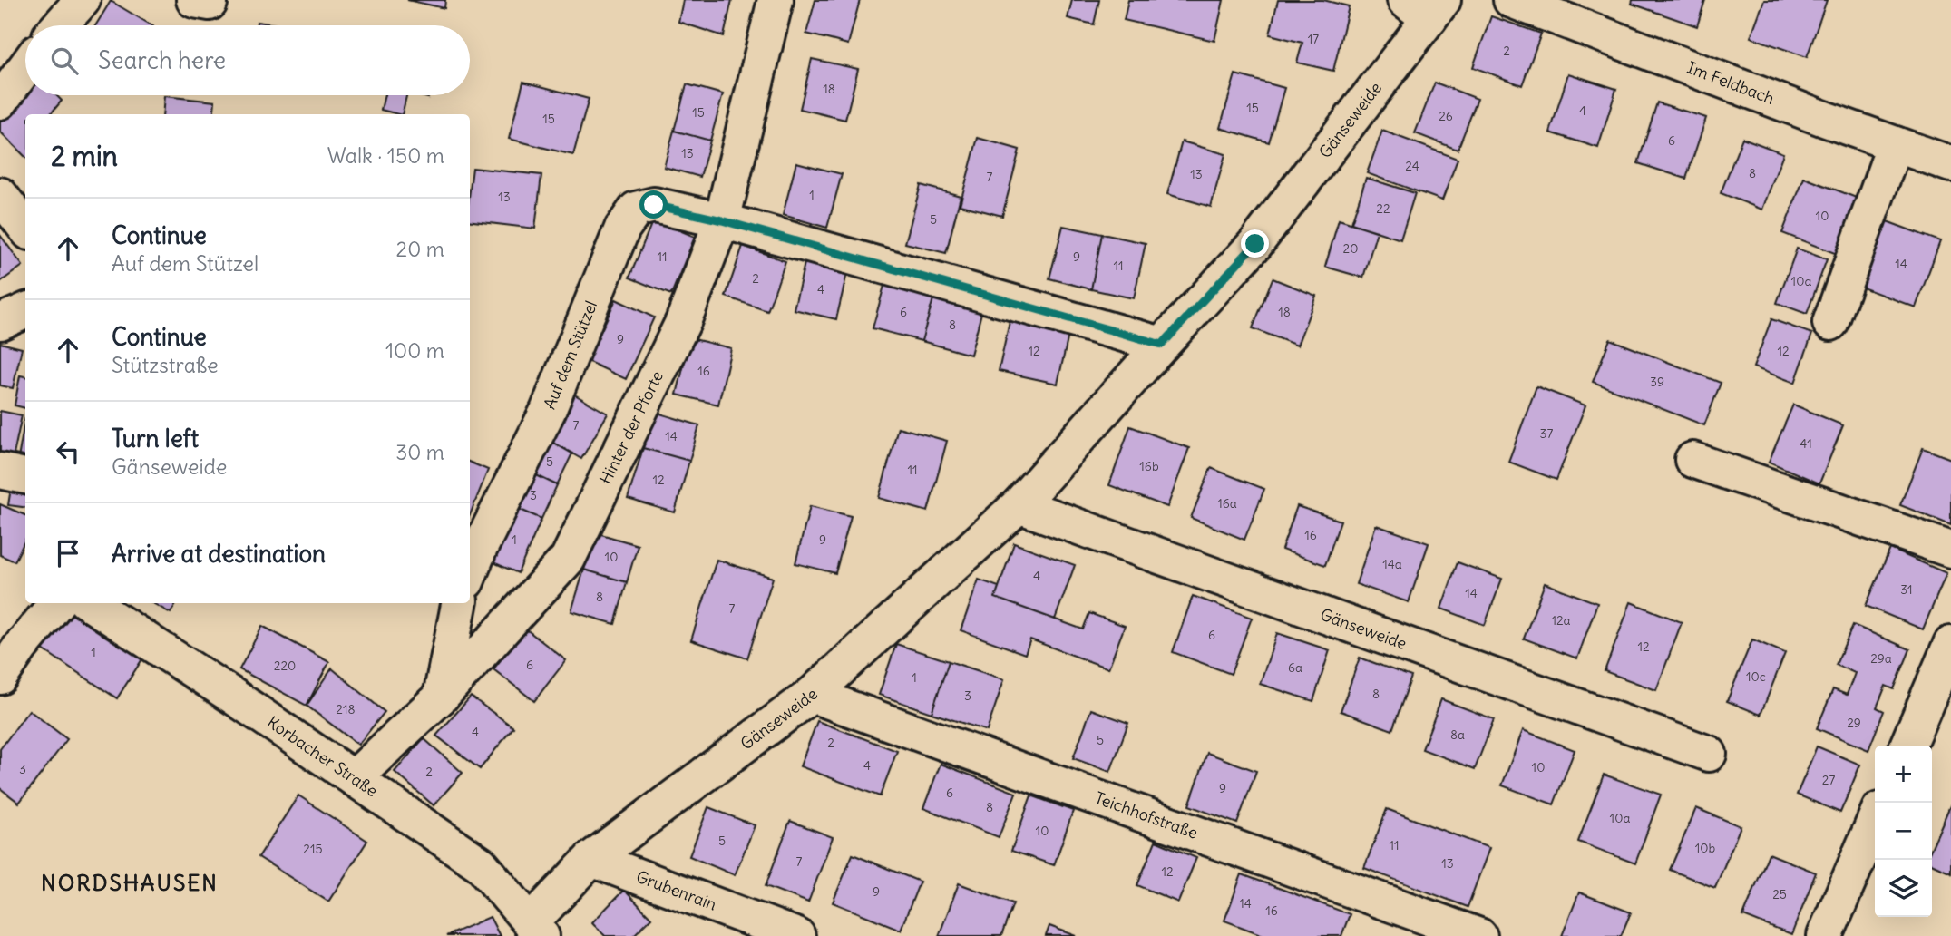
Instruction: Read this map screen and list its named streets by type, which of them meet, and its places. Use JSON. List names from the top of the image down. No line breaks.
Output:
{"streets":{"street":["Im Feldbach","Gänseweide","Auf dem Stützel","Hinter der Pforte","Korbacher Straße","Teichhofstraße","Grubenrain"]},"crossings":[["Gänseweide","Auf dem Stützel"],["Gänseweide","Korbacher Straße"],["Gänseweide","Teichhofstraße"],["Gänseweide","Grubenrain"],["Auf dem Stützel","Hinter der Pforte"],["Hinter der Pforte","Korbacher Straße"]],"districts":["NORDSHAUSEN"],"house_numbers":["17","2","18","15","4","15","26","15","6","13","24","8","13","7","1","13","22","10","5","20","11","9","14","11","2","10a","4","6","18","8","9","12","12","16","39","7","37","14","41","5","16b","11","12","3","16a","16","1","9","10","14a","4","31","14","8","7","12a","6","12","1","29a","6","220","6a","10c","1","8","3","218","29","4","8a","5","2","4","10","3","2","27","9","6","8","10a","10","5","11","10b","215","7","13","12","9","25","14","16"],"page":{"search":"Search here","heading":["2 min","Walk · 150 m"],"list":[["Continue","Auf dem Stützel","20 m"],["Continue","Stützstraße","100 m"],["Turn left","Gänseweide","30 m"],"Arrive at destination"],"map_buttons":["+","−"]}}
